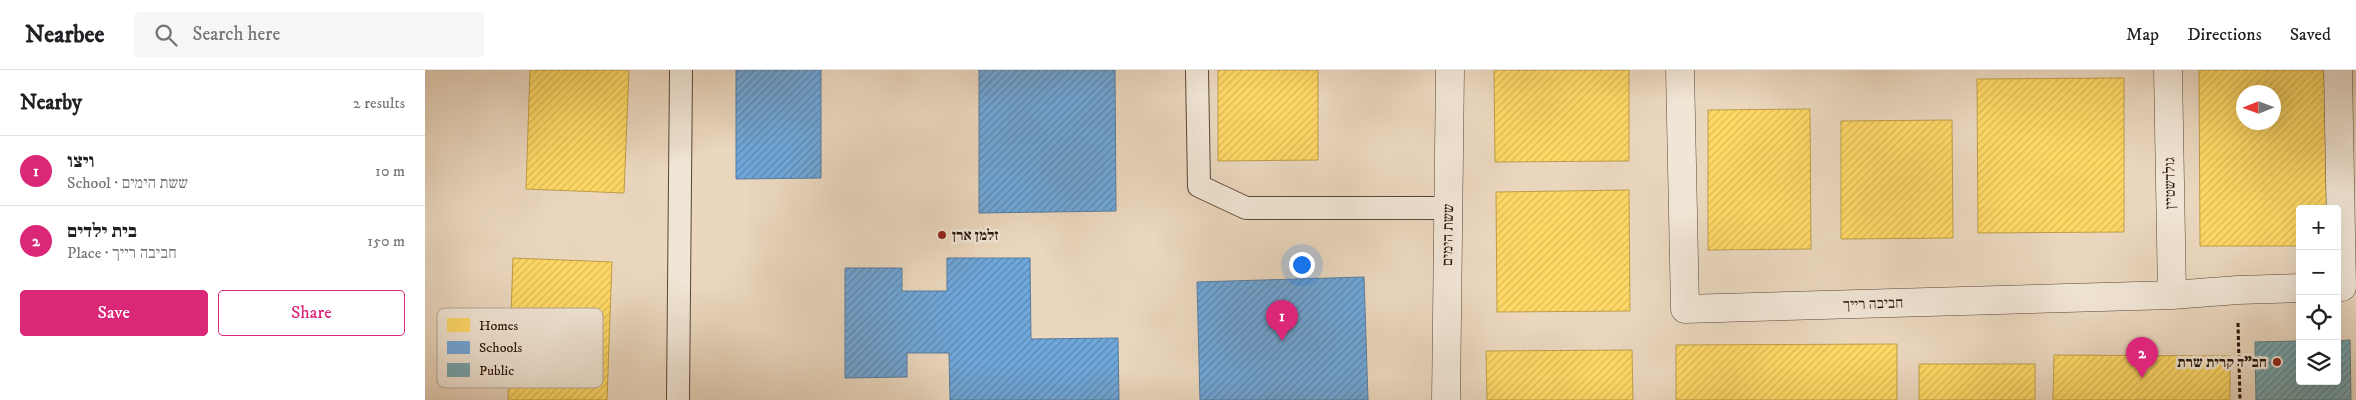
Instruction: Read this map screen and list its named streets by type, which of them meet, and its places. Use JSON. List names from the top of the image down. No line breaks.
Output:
{"streets":{"street":["גולדשטיין","ששת הימים","חביבה רייך"]},"crossings":[["גולדשטיין","חביבה רייך"]],"places":["זלמן ארן","חב\"ד קרית שרת"],"legend":["Homes","Schools","Public"],"north":"left","page":{"header":"Nearbee","search":"Search here","nav":["Map","Directions","Saved"],"heading":["Nearby","2 results"],"list":[{"mark":"1","name":"ויצו","note":"School · ששת הימים","value":"10 m"},{"mark":"2","name":"בית ילדים","note":"Place · חביבה רייך","value":"150 m"}],"map_buttons":["+","−"],"buttons":["Save","Share"],"pins":["1","2"]}}
